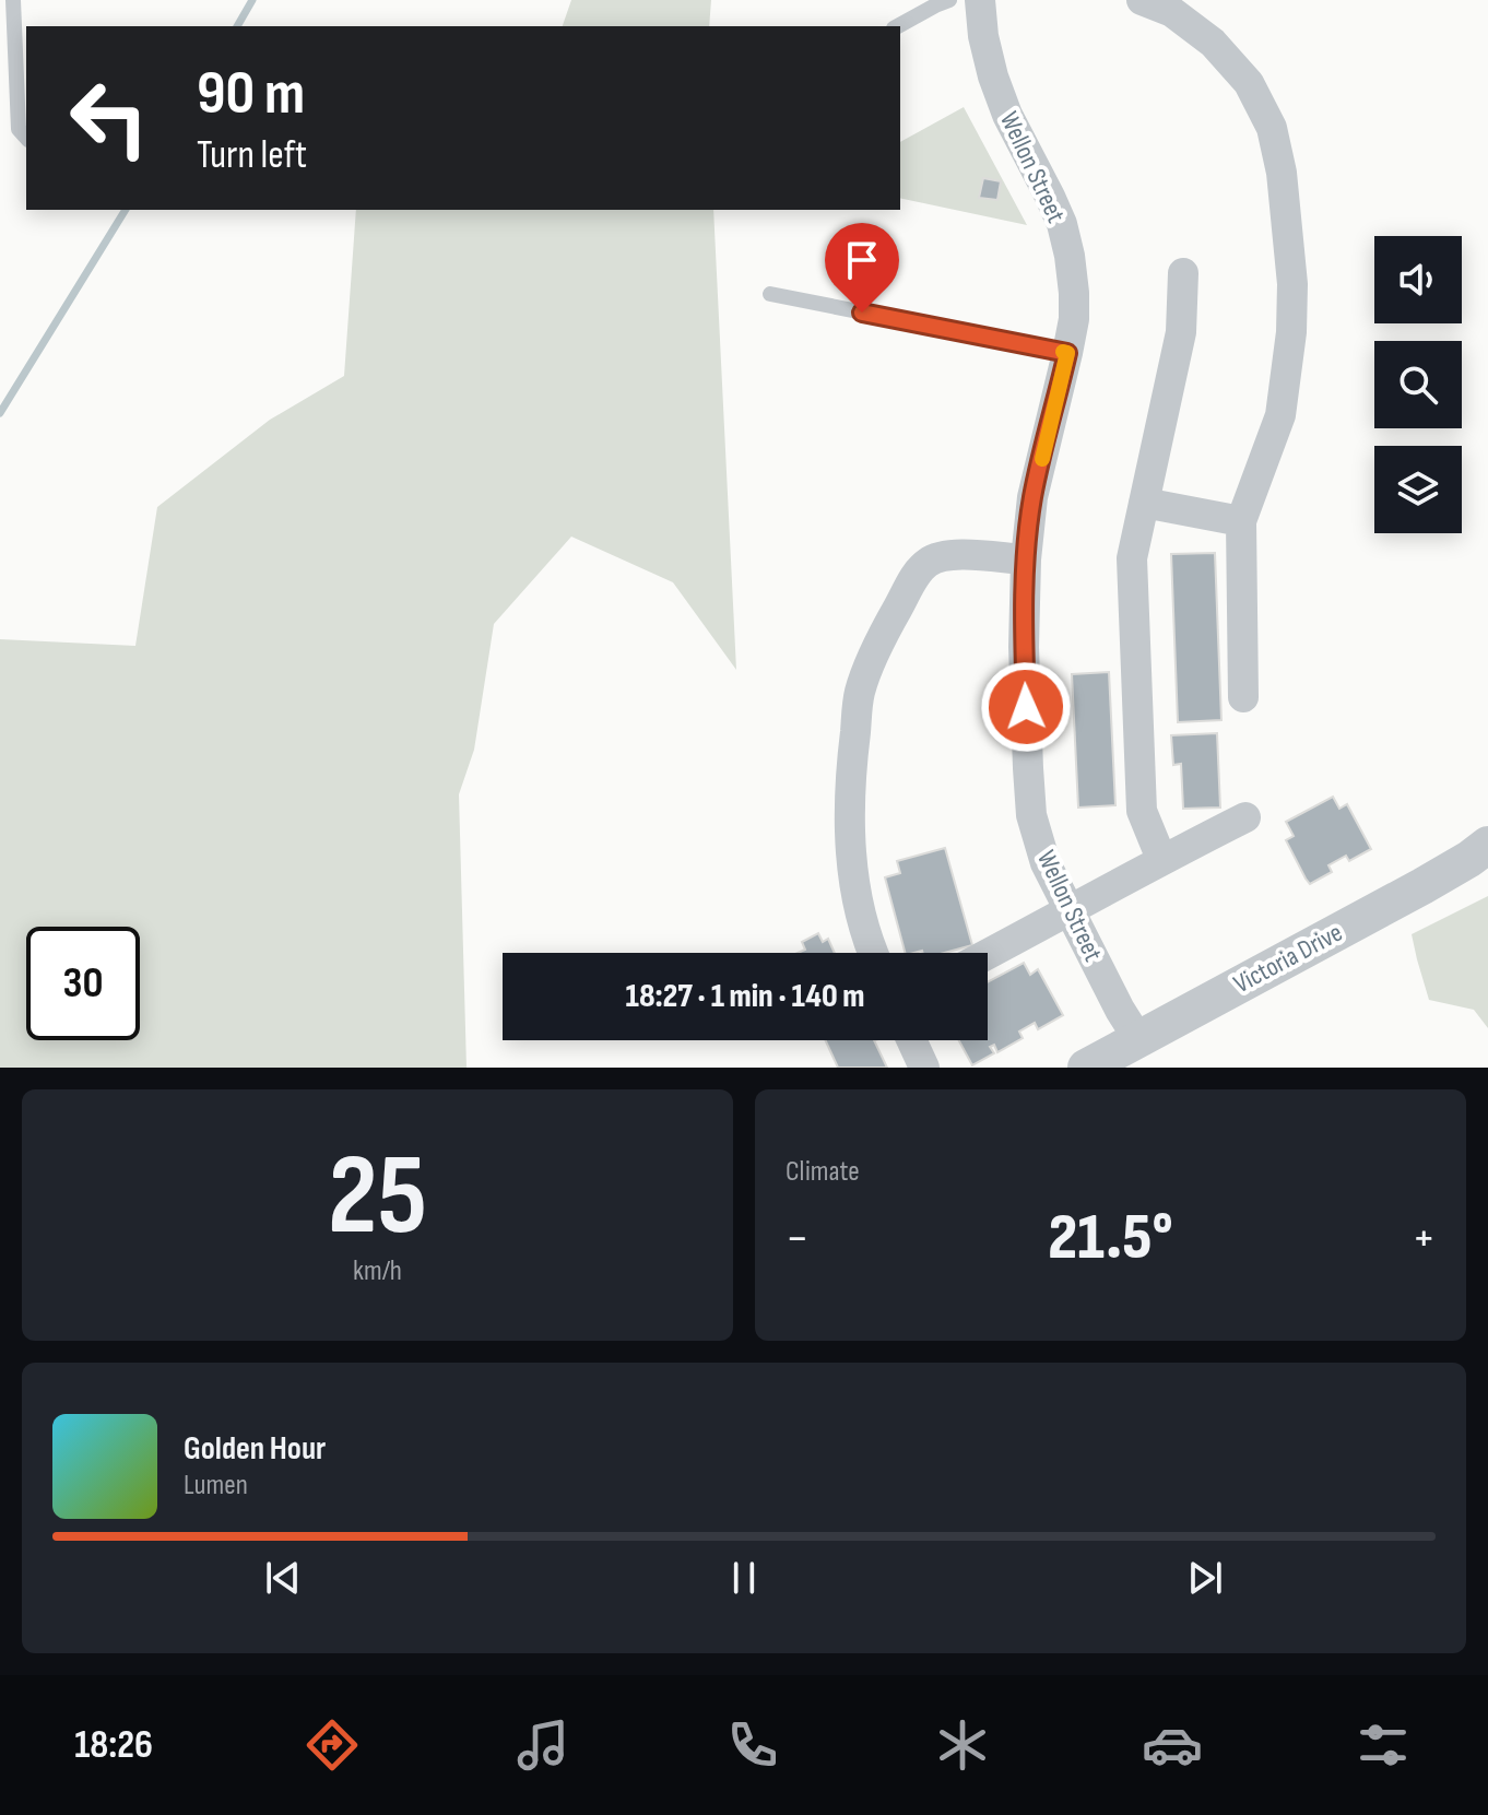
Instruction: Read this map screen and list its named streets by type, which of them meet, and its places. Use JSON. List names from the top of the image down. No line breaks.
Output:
{"streets":{"street":["Wellon Street","Victoria Drive"]},"crossings":[["Wellon Street","Victoria Drive"]],"page":{"turn":["90 m","Turn left"],"limit":"30","trip":"18:27 · 1 min · 140 m","tile":[["25","km/h"],"Climate"],"heat":["−","21.5°","+"],"song":["Golden Hour","Lumen"],"tabs":"18:26"}}
